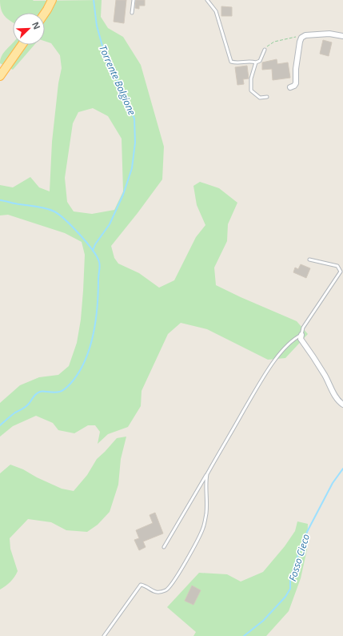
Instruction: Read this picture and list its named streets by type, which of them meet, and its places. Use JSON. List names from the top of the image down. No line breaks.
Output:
{"water":["Torrente Bolgione","Fosso Cieco"],"north":"top right"}
